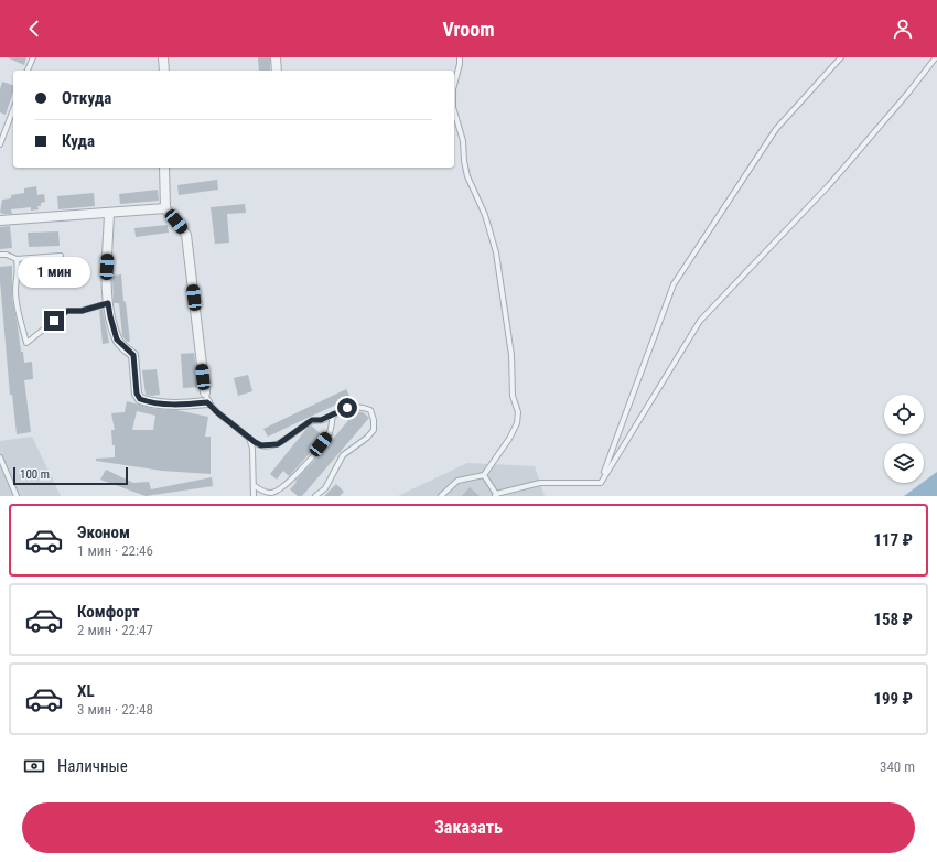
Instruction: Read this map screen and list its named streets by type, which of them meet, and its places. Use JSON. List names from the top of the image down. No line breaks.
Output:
{"scale_bar":"100 m","page":{"header":"Vroom","banner":["Откуда","Куда"],"bubble":"1 мин","scale":"100 m","list":[{"name":"Эконом","note":"1 мин · 22:46","value":"117 ₽"},{"name":"Комфорт","note":"2 мин · 22:47","value":"158 ₽"},{"name":"XL","note":"3 мин · 22:48","value":"199 ₽"}],"pay":["Наличные","340 m"],"buttons":"Заказать"}}
